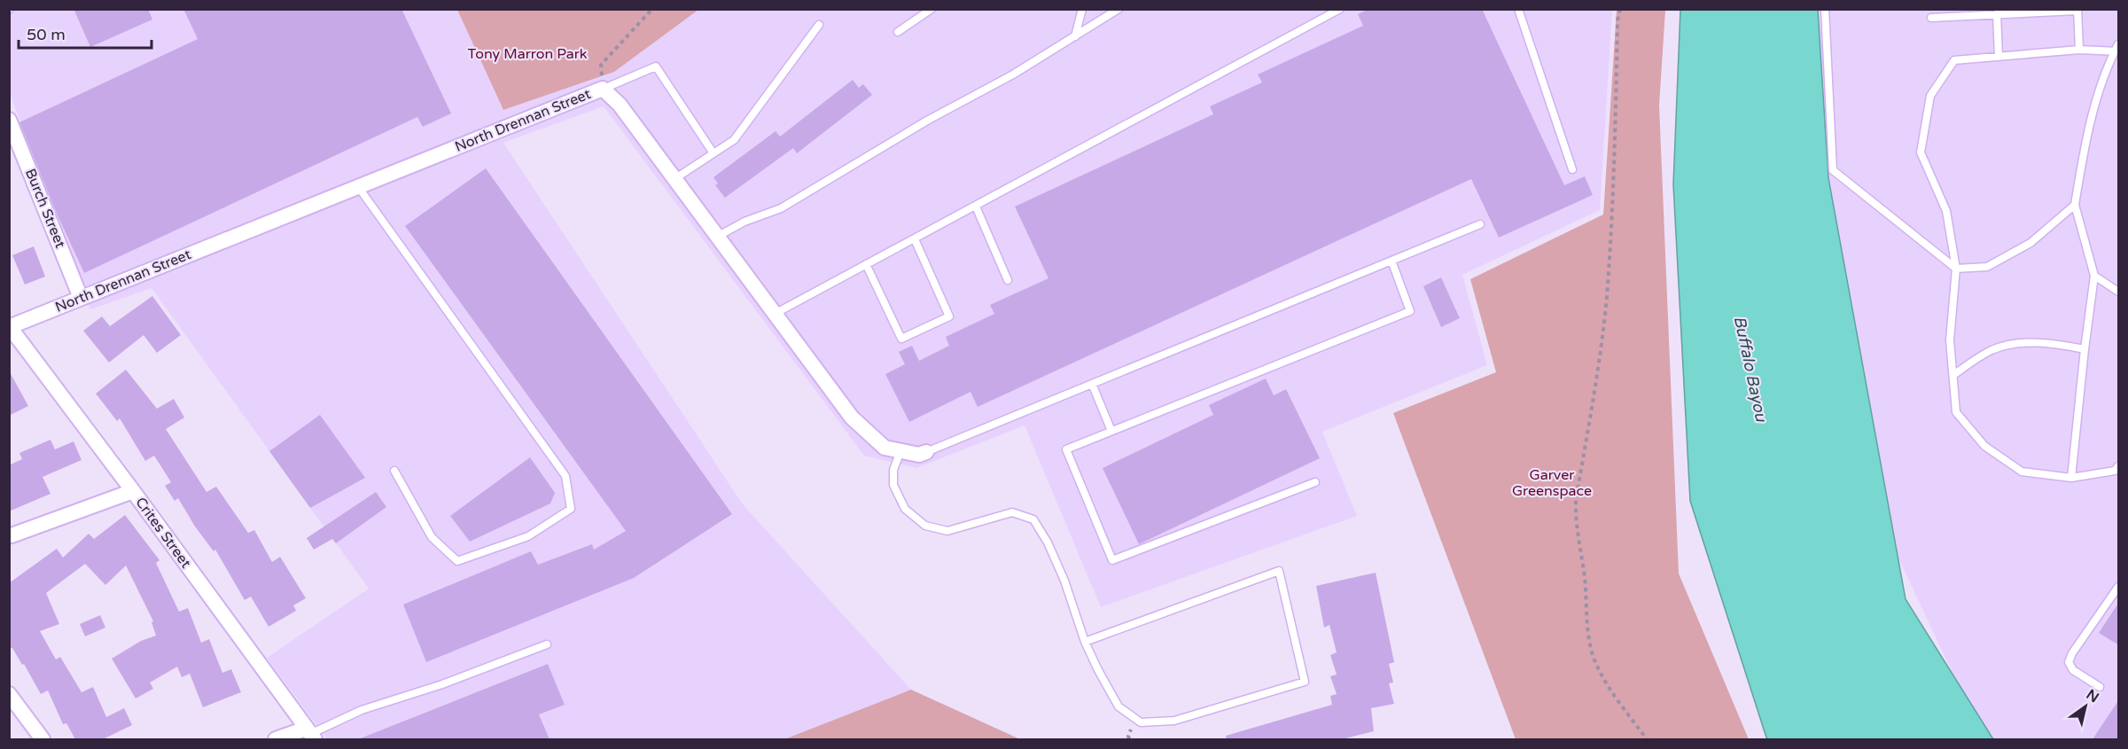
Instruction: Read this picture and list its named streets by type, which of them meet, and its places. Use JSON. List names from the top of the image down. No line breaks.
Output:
{"streets":{"street":["North Drennan Street","Burch Street","Crites Street"]},"crossings":[["North Drennan Street","Burch Street"],["North Drennan Street","Crites Street"]],"water":["Buffalo Bayou"],"parks":["Tony Marron Park","Garver Greenspace"],"scale_bar":"50 m","north":"top right"}
